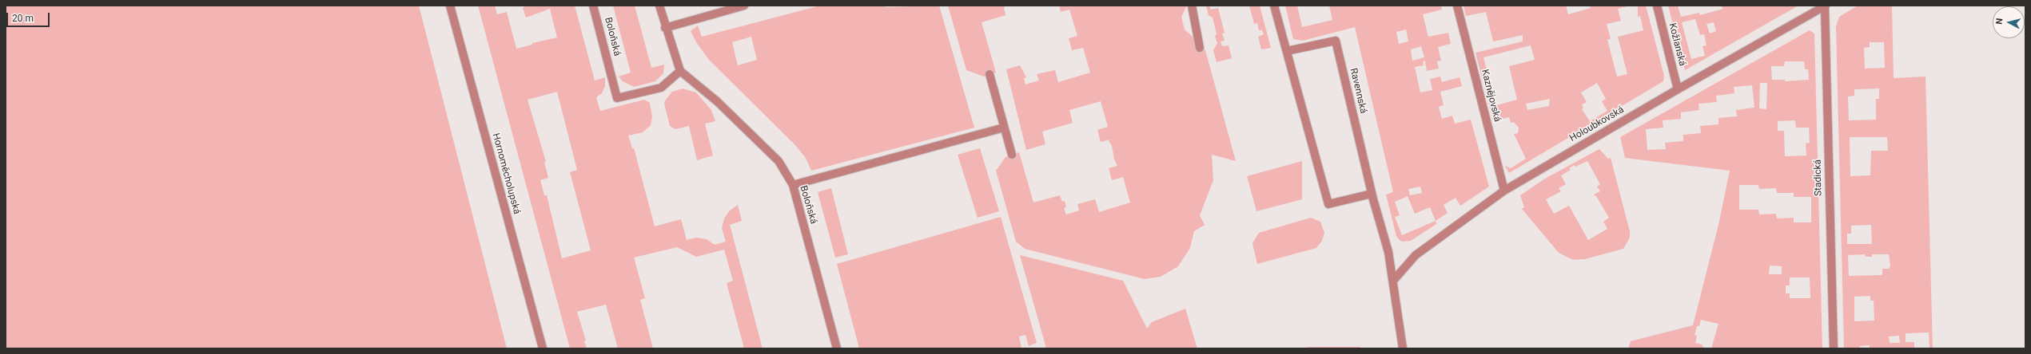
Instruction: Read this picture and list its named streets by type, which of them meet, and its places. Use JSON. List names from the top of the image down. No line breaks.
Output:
{"streets":{"street":["Boloňská","Kožlanská","Ravennská","Kaznějovská","Holoubkovská","Hornoměcholupská","Stadická"]},"crossings":[["Kožlanská","Holoubkovská"],["Ravennská","Holoubkovská"],["Kaznějovská","Holoubkovská"],["Holoubkovská","Stadická"]],"scale_bar":"20 m","north":"left"}
